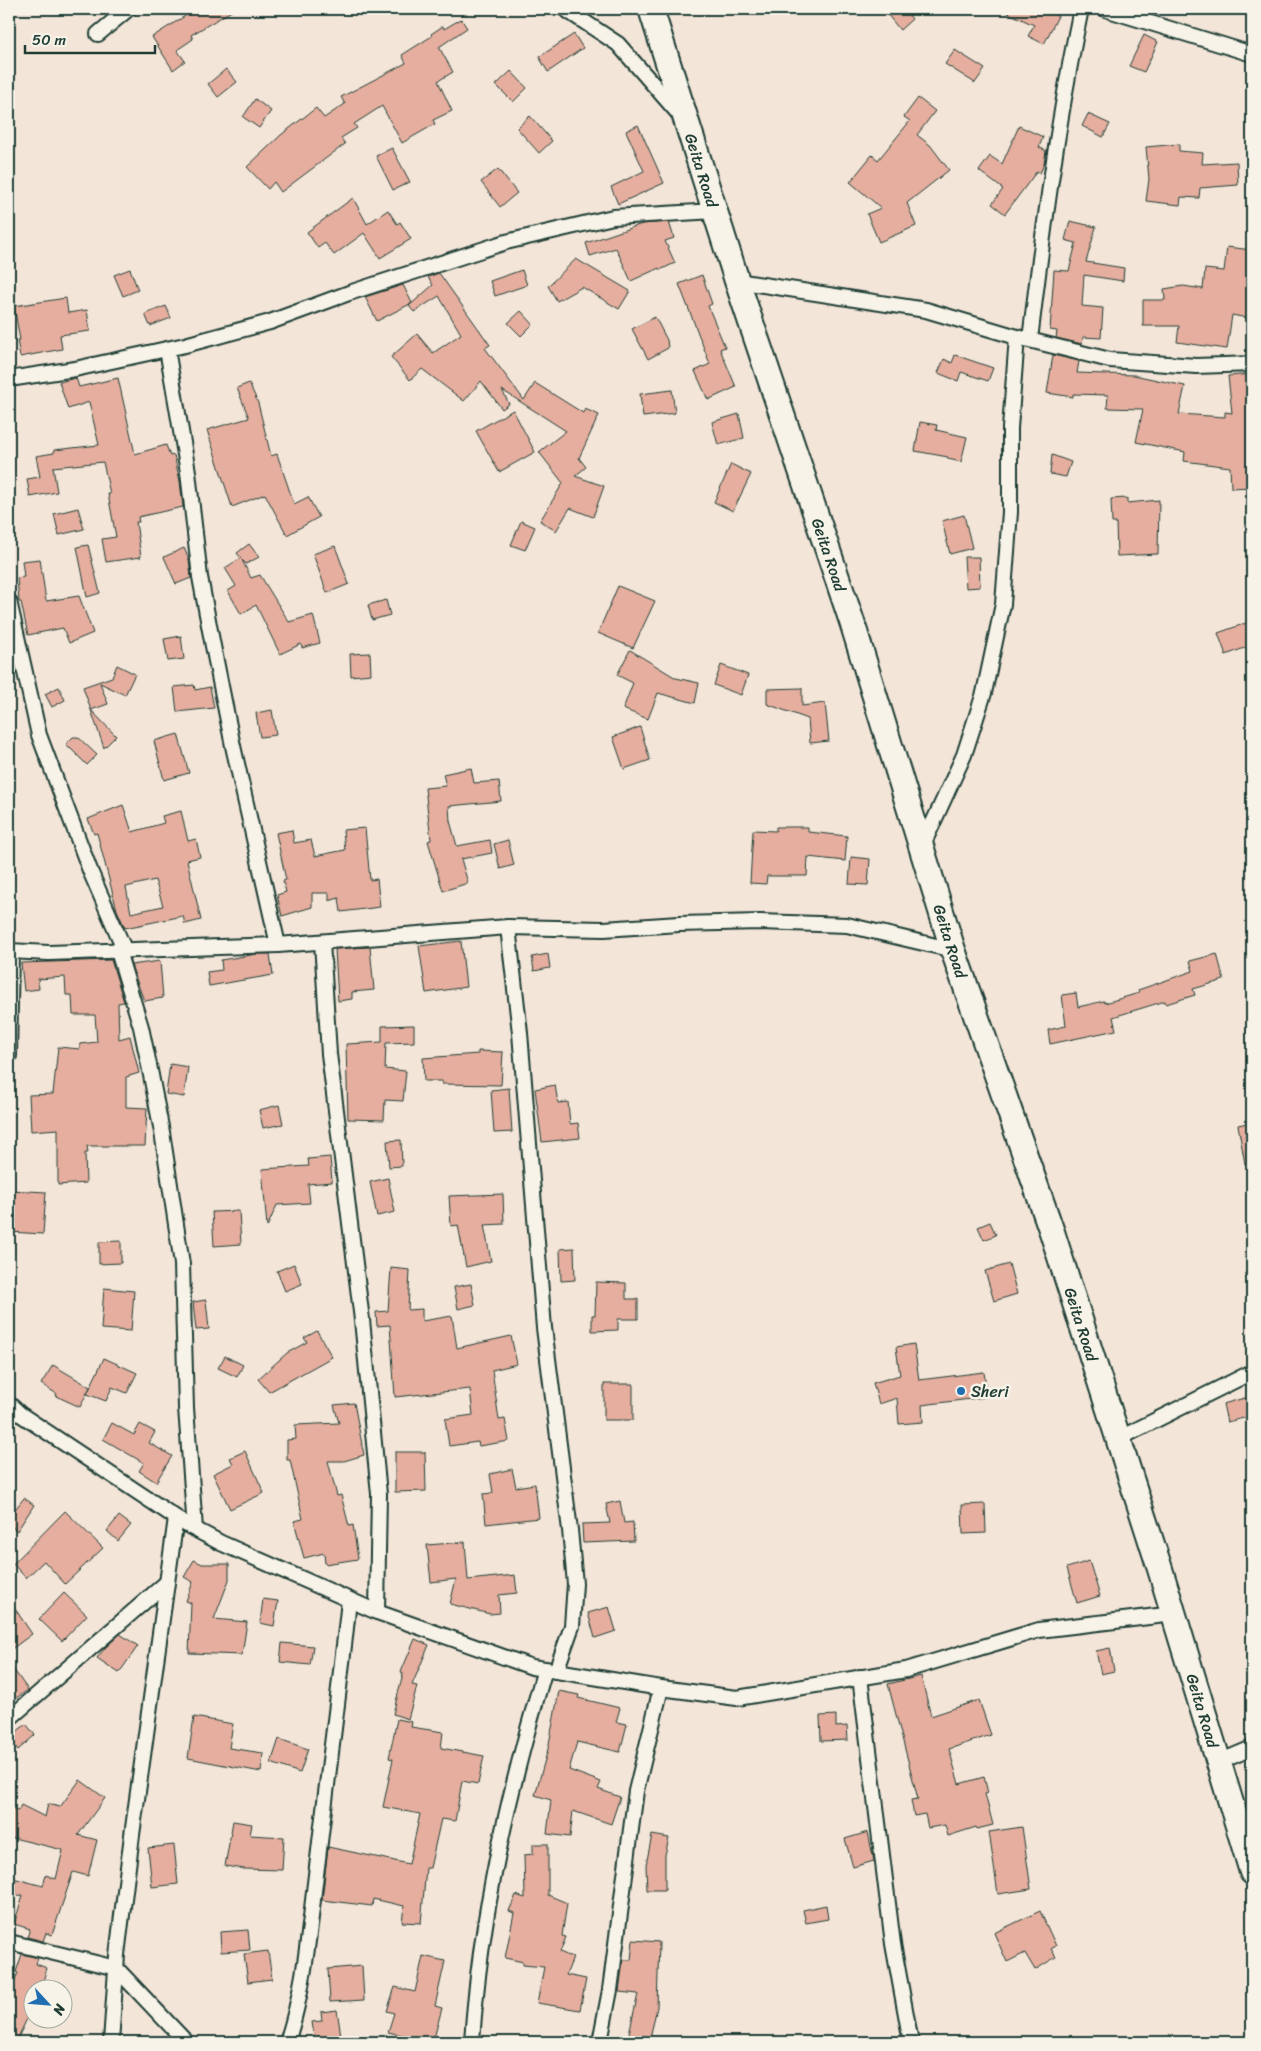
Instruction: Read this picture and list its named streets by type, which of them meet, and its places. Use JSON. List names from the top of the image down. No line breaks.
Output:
{"streets":{"highway":["Geita Road"]},"places":["Sheri"],"scale_bar":"50 m","north":"bottom right"}
